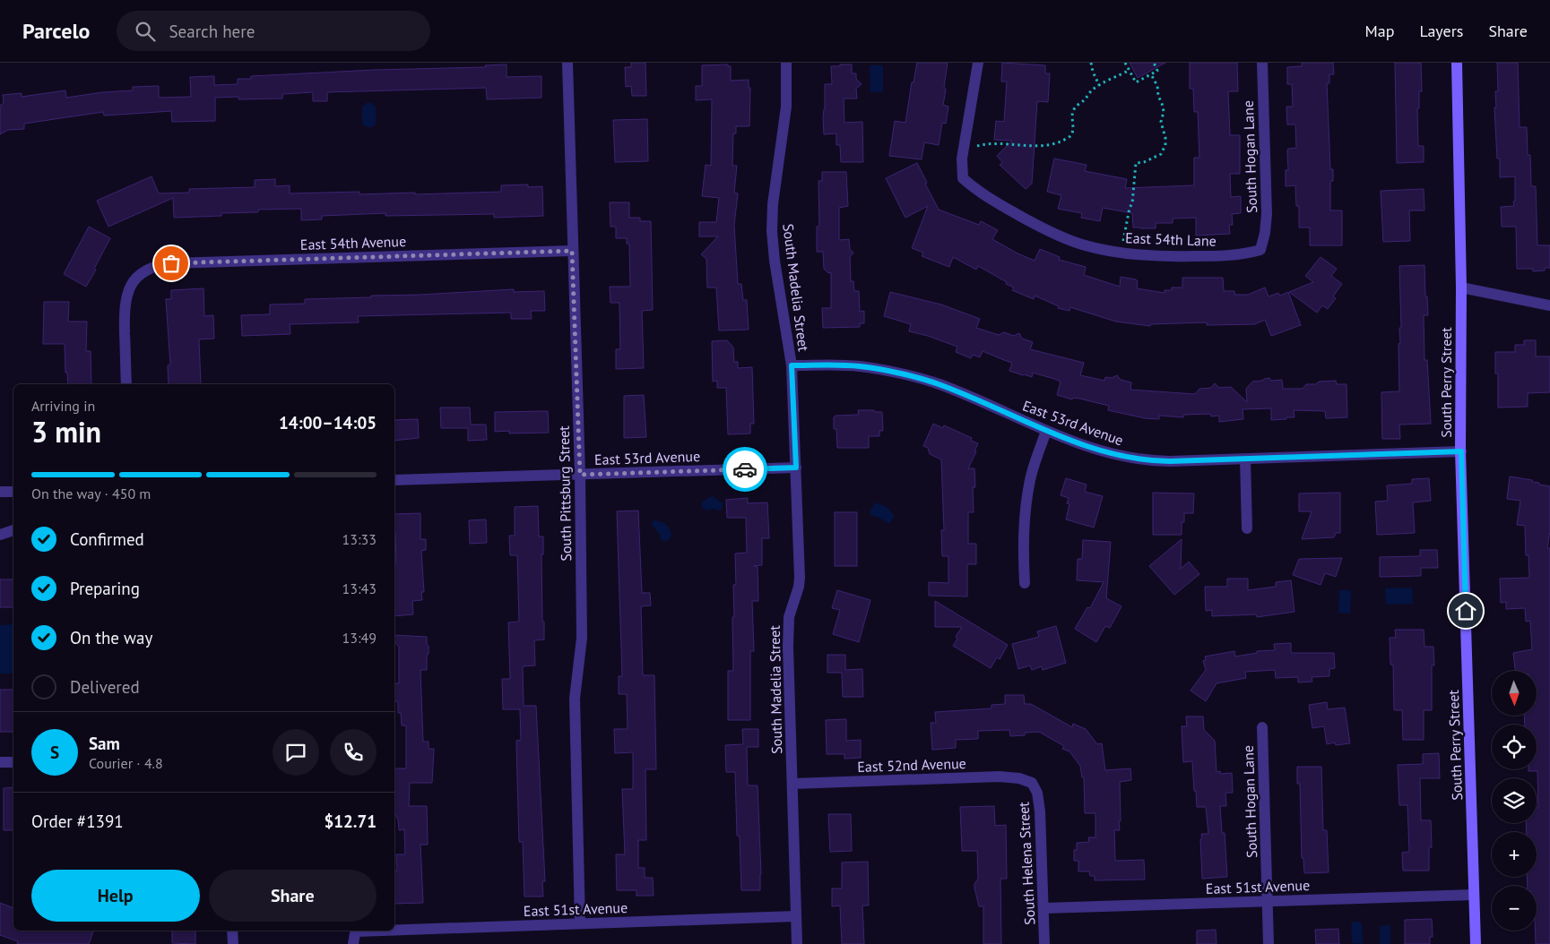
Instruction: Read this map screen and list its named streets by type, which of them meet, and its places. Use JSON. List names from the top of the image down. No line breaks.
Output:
{"streets":{"street":["South Hogan Lane","East 54th Lane","East 54th Avenue","South Madelia Street","South Perry Street","East 53rd Avenue","South Pittsburg Street","East 52nd Avenue","South Helena Street","East 51st Avenue"]},"crossings":[["South Hogan Lane","East 54th Lane"],["South Hogan Lane","East 51st Avenue"],["East 54th Avenue","South Pittsburg Street"],["South Madelia Street","East 53rd Avenue"],["South Madelia Street","East 52nd Avenue"],["South Madelia Street","East 51st Avenue"],["South Perry Street","East 53rd Avenue"],["South Perry Street","East 51st Avenue"],["East 53rd Avenue","South Pittsburg Street"],["South Pittsburg Street","East 51st Avenue"],["East 52nd Avenue","South Helena Street"],["South Helena Street","East 51st Avenue"]],"north":"bottom","page":{"header":"Parcelo","search":"Search here","nav":["Map","Layers","Share"],"heading":["3 min","Arriving in","14:00–14:05"],"panel":["Sam","Courier · 4.8","Order #1391","$12.71"],"bar":"On the way · 450 m","list":[["Confirmed","13:33"],["Preparing","13:43"],["On the way","13:49"],"Delivered"],"map_buttons":["+","−"],"round":"S","buttons":["Help","Share"]}}
